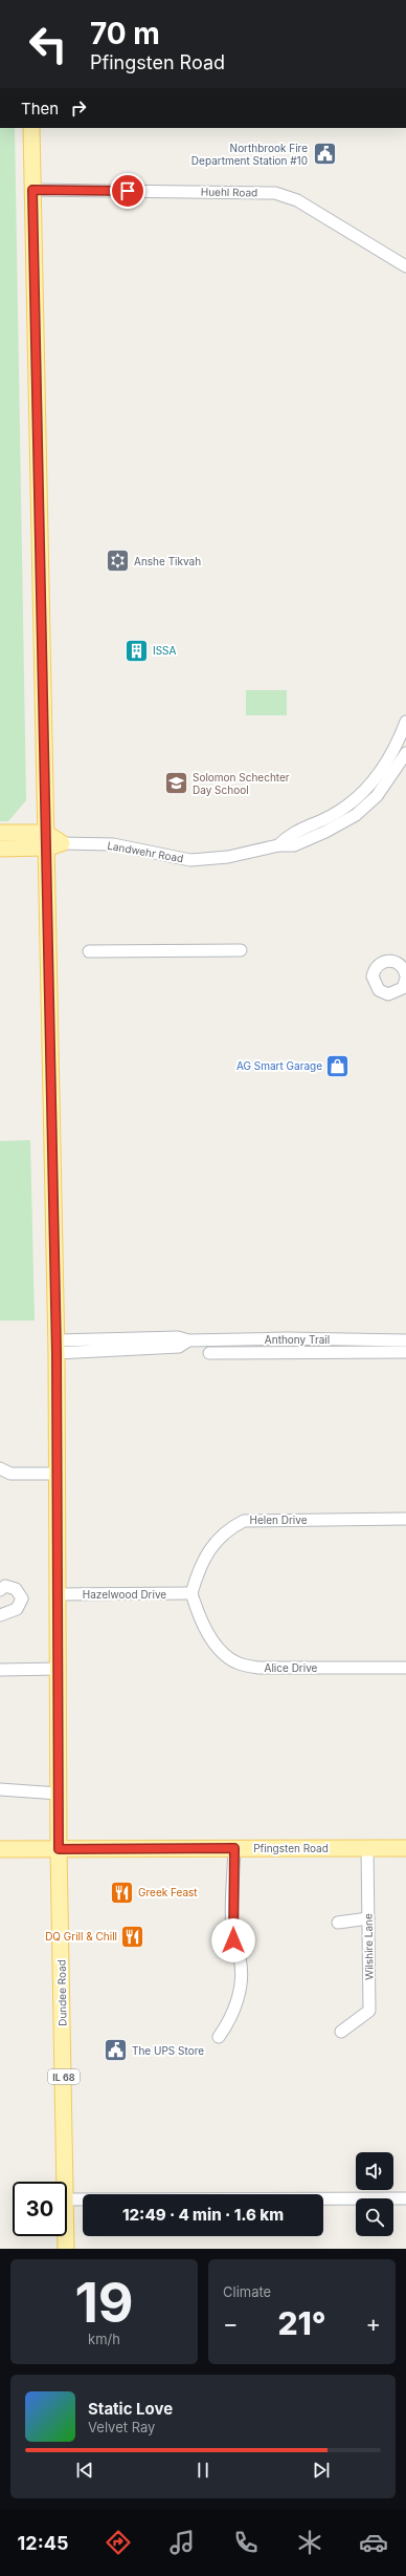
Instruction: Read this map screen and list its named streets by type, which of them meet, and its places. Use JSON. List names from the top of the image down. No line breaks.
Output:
{"streets":{"main road":["Landwehr Road","Pfingsten Road","Dundee Road","IL 68"],"street":["Huehl Road","Anthony Trail","Helen Drive","Hazelwood Drive","Alice Drive","Wilshire Lane"]},"crossings":[["Huehl Road","Dundee Road"],["Landwehr Road","Dundee Road"],["Anthony Trail","Dundee Road"],["Helen Drive","Hazelwood Drive"],["Helen Drive","Alice Drive"],["Hazelwood Drive","Alice Drive"],["Hazelwood Drive","Dundee Road"],["Pfingsten Road","Wilshire Lane"],["Pfingsten Road","Dundee Road"]],"places":{"public building":["Northbrook Fire Department Station #10","The UPS Store"],"synagogue":["Anshe Tikvah"],"building":["ISSA"],"school or university":["Solomon Schechter Day School"],"shop":["AG Smart Garage"],"restaurant":["Greek Feast","DQ Grill & Chill"]},"page":{"turn":["70 m","Pfingsten Road"],"then":"Then","limit":"30","trip":"12:49 · 4 min · 1.6 km","tile":[["19","km/h"],"Climate"],"heat":["−","21°","+"],"song":["Static Love","Velvet Ray"],"tabs":"12:45"}}
